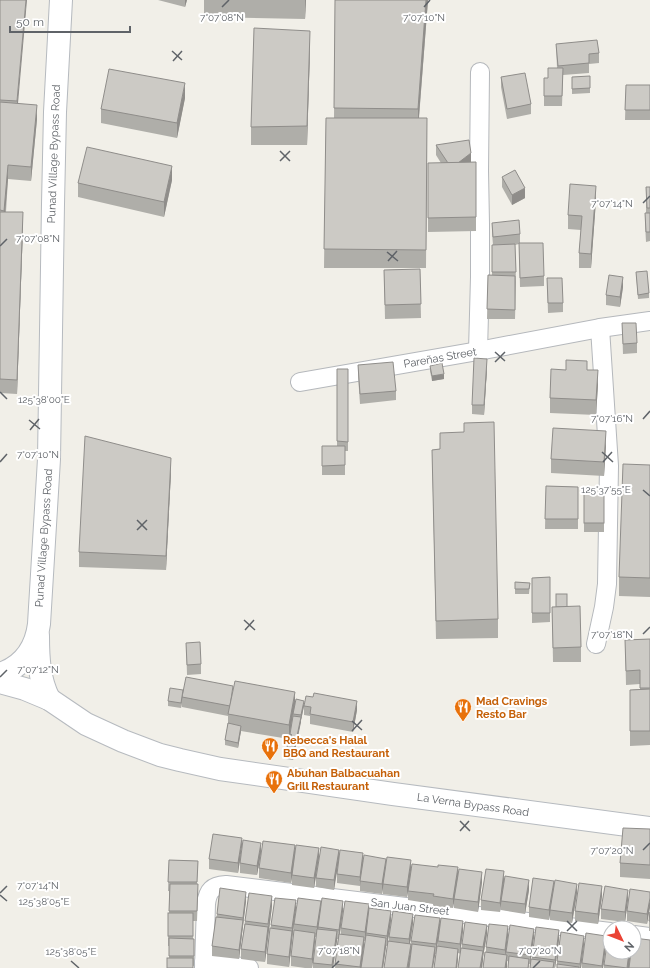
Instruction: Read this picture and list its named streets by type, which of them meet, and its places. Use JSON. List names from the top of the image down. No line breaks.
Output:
{"streets":{"street":["Punad Village Bypass Road","Pareñas Street","La Verna Bypass Road","San Juan Street"]},"places":{"restaurant":["Mad Cravings Resto Bar","Rebecca's Halal BBQ and Restaurant","Abuhan Balbacuahan Grill Restaurant"]},"scale_bar":"50 m","north":"bottom right","coordinates":["7°07'08\"N","7°07'10\"N","7°07'14\"N","125°38'00\"E","7°07'16\"N","125°37'55\"E","7°07'18\"N","7°07'12\"N","7°07'20\"N","125°38'05\"E"]}
